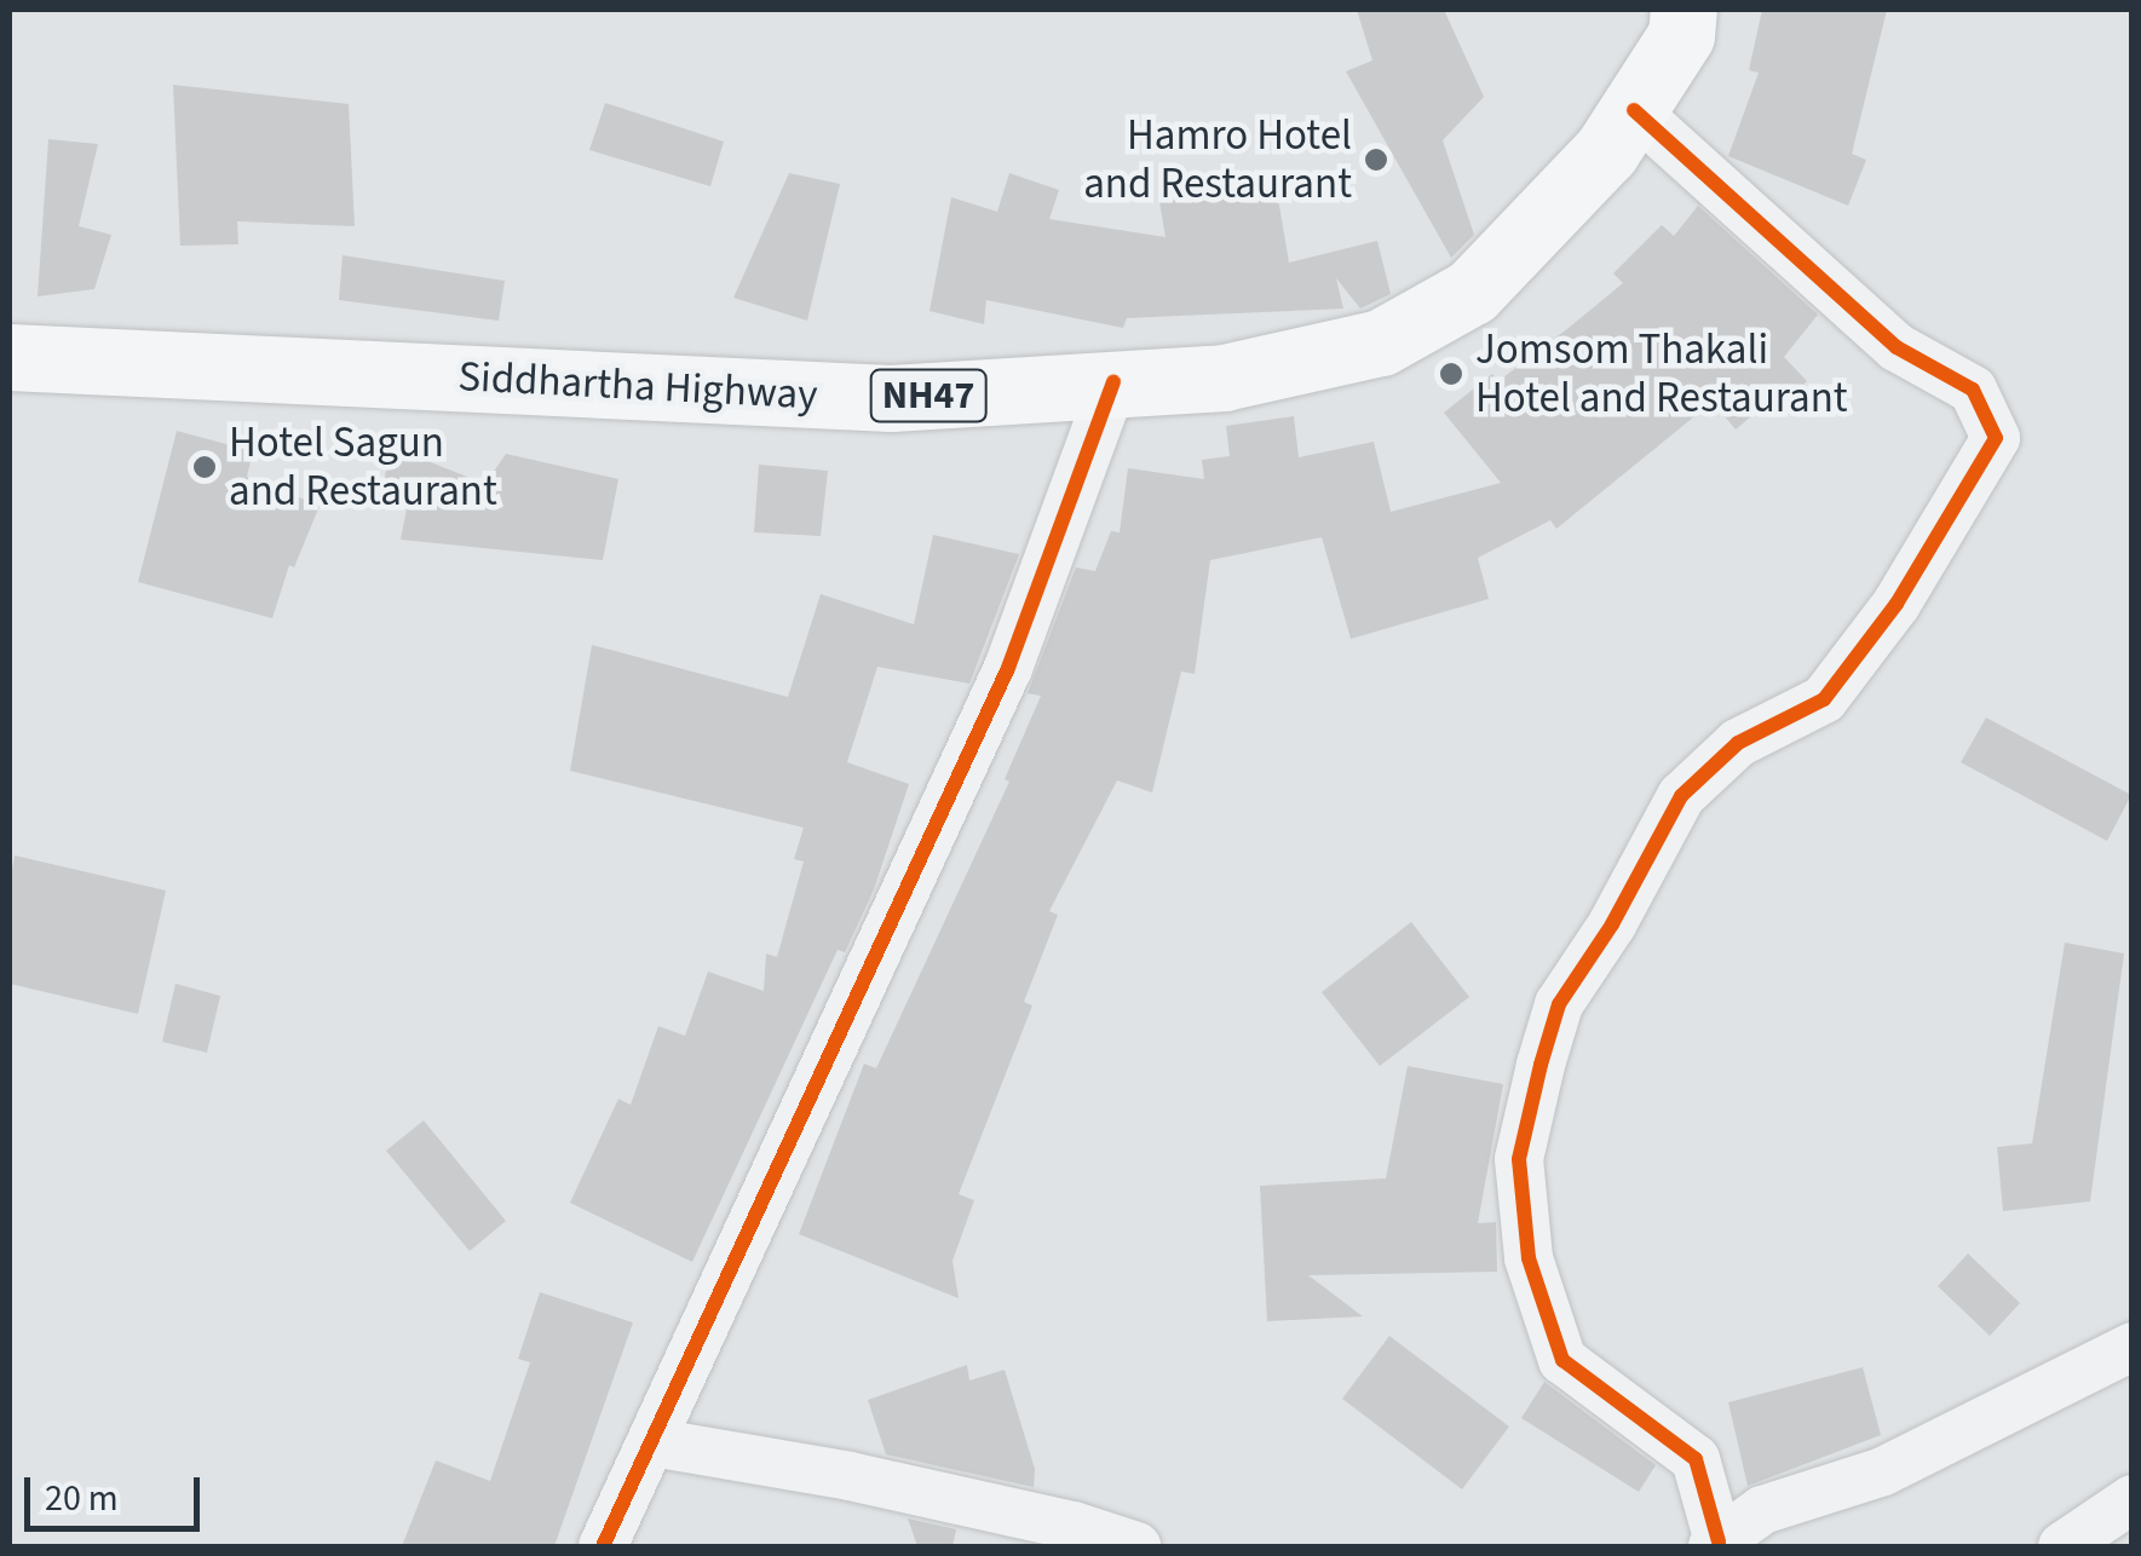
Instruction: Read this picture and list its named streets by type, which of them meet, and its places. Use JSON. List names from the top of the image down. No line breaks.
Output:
{"streets":{"highway":["Siddhartha Highway","NH47"]},"places":["Hamro Hotel and Restaurant","Jomsom Thakali Hotel and Restaurant","Hotel Sagun and Restaurant"],"scale_bar":"20 m"}
